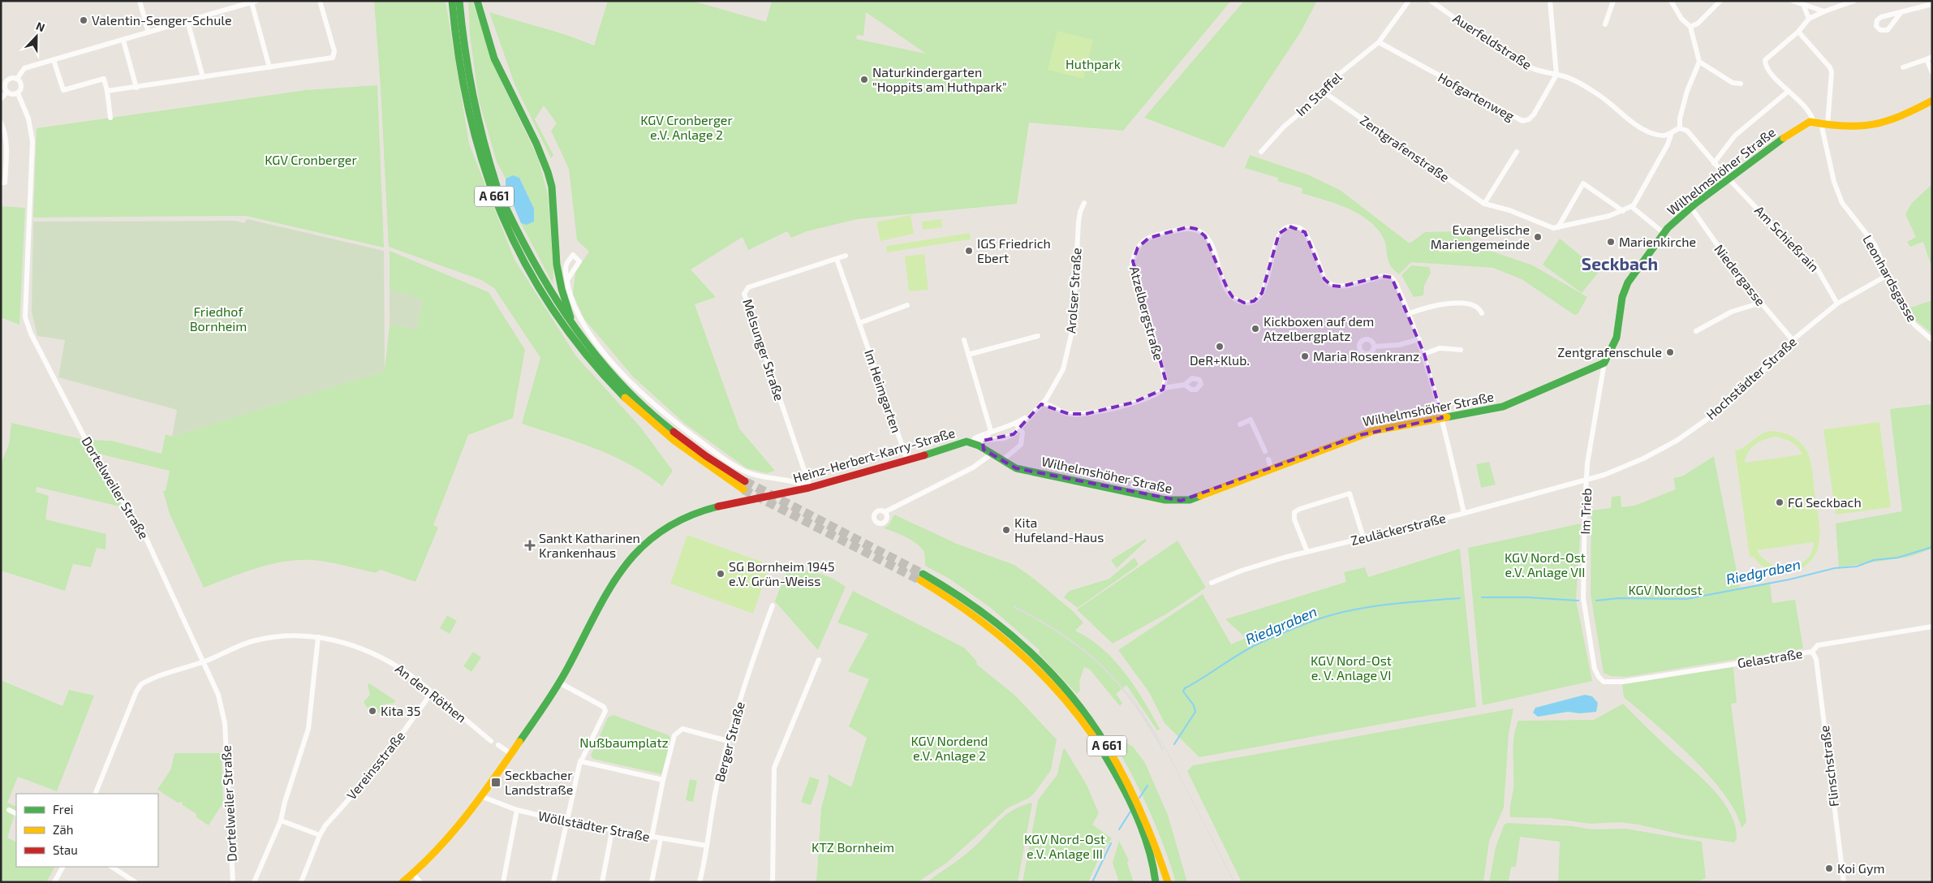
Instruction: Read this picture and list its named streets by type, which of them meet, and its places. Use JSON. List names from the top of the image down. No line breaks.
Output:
{"streets":{"main road":["Wilhelmshöher Straße","A 661","Heinz-Herbert-Karry-Straße"],"street":["Auerfeldstraße","Im Staffel","Hofgartenweg","Zentgrafenstraße","Am Schießrain","Niedergasse","Leonhardsgasse","Arolser Straße","Atzelbergstraße","Melsunger Straße","Hochstädter Straße","Im Heimgarten","Dortelweiler Straße","Im Trieb","Zeuläckerstraße","Gelastraße","An den Röthen","Berger Straße","Vereinsstraße","Flinschstraße","Wöllstädter Straße"]},"crossings":[["Auerfeldstraße","Hofgartenweg"],["Im Staffel","Hofgartenweg"],["Im Staffel","Zentgrafenstraße"],["Wilhelmshöher Straße","Am Schießrain"],["Wilhelmshöher Straße","Niedergasse"],["Wilhelmshöher Straße","Leonhardsgasse"],["Wilhelmshöher Straße","Atzelbergstraße"],["Wilhelmshöher Straße","Heinz-Herbert-Karry-Straße"],["Wilhelmshöher Straße","Im Trieb"],["Am Schießrain","Hochstädter Straße"],["Niedergasse","Hochstädter Straße"],["Leonhardsgasse","Hochstädter Straße"],["Arolser Straße","Heinz-Herbert-Karry-Straße"],["Atzelbergstraße","Zeuläckerstraße"],["Melsunger Straße","Im Heimgarten"],["Melsunger Straße","Heinz-Herbert-Karry-Straße"],["Hochstädter Straße","Im Trieb"],["Hochstädter Straße","Zeuläckerstraße"],["Im Heimgarten","Heinz-Herbert-Karry-Straße"],["Dortelweiler Straße","An den Röthen"],["Im Trieb","Zeuläckerstraße"],["Im Trieb","Gelastraße"],["Gelastraße","Flinschstraße"],["An den Röthen","Vereinsstraße"],["Berger Straße","Wöllstädter Straße"]],"districts":["Seckbach"],"water":["Riedgraben"],"parks":["Huthpark","KGV Cronberger e.V. Anlage 2","KGV Cronberger","Friedhof Bornheim","KGV Nord-Ost e.V. Anlage VII","KGV Nordost","KGV Nord-Ost e. V. Anlage VI","KGV Nordend e.V. Anlage 2","Nußbaumplatz","KGV Nord-Ost e.V. Anlage III","KTZ Bornheim"],"places":{"other":["Valentin-Senger-Schule","Naturkindergarten \"Hoppits am Huthpark\"","Evangelische Mariengemeinde","Marienkirche","IGS Friedrich Ebert","Kickboxen auf dem Atzelbergplatz","DeR+Klub.","Zentgrafenschule","Maria Rosenkranz","FG Seckbach","Kita Hufeland-Haus","SG Bornheim 1945 e.V. Grün-Weiss","Kita 35","Koi Gym"],"health":["Sankt Katharinen Krankenhaus"],"transit":["Seckbacher Landstraße"]},"legend":["Frei","Zäh","Stau"],"north":"top"}
